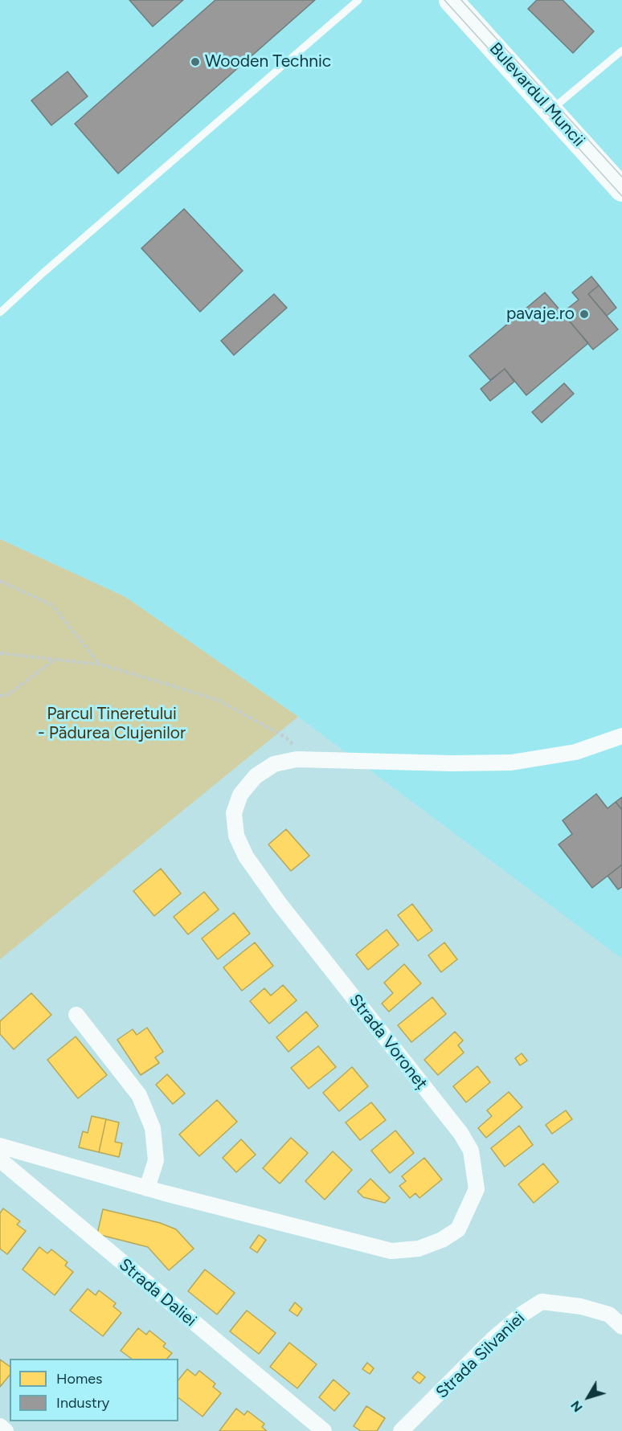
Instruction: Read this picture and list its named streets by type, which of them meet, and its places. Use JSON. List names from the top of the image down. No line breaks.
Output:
{"streets":{"main road":["Bulevardul Muncii"],"street":["Strada Voroneț","Strada Daliei","Strada Silvaniei"]},"crossings":[["Strada Voroneț","Strada Daliei"]],"parks":["Parcul Tineretului - Pădurea Clujenilor"],"places":["Wooden Technic","pavaje.ro"],"legend":["Homes","Industry"],"north":"bottom left"}
